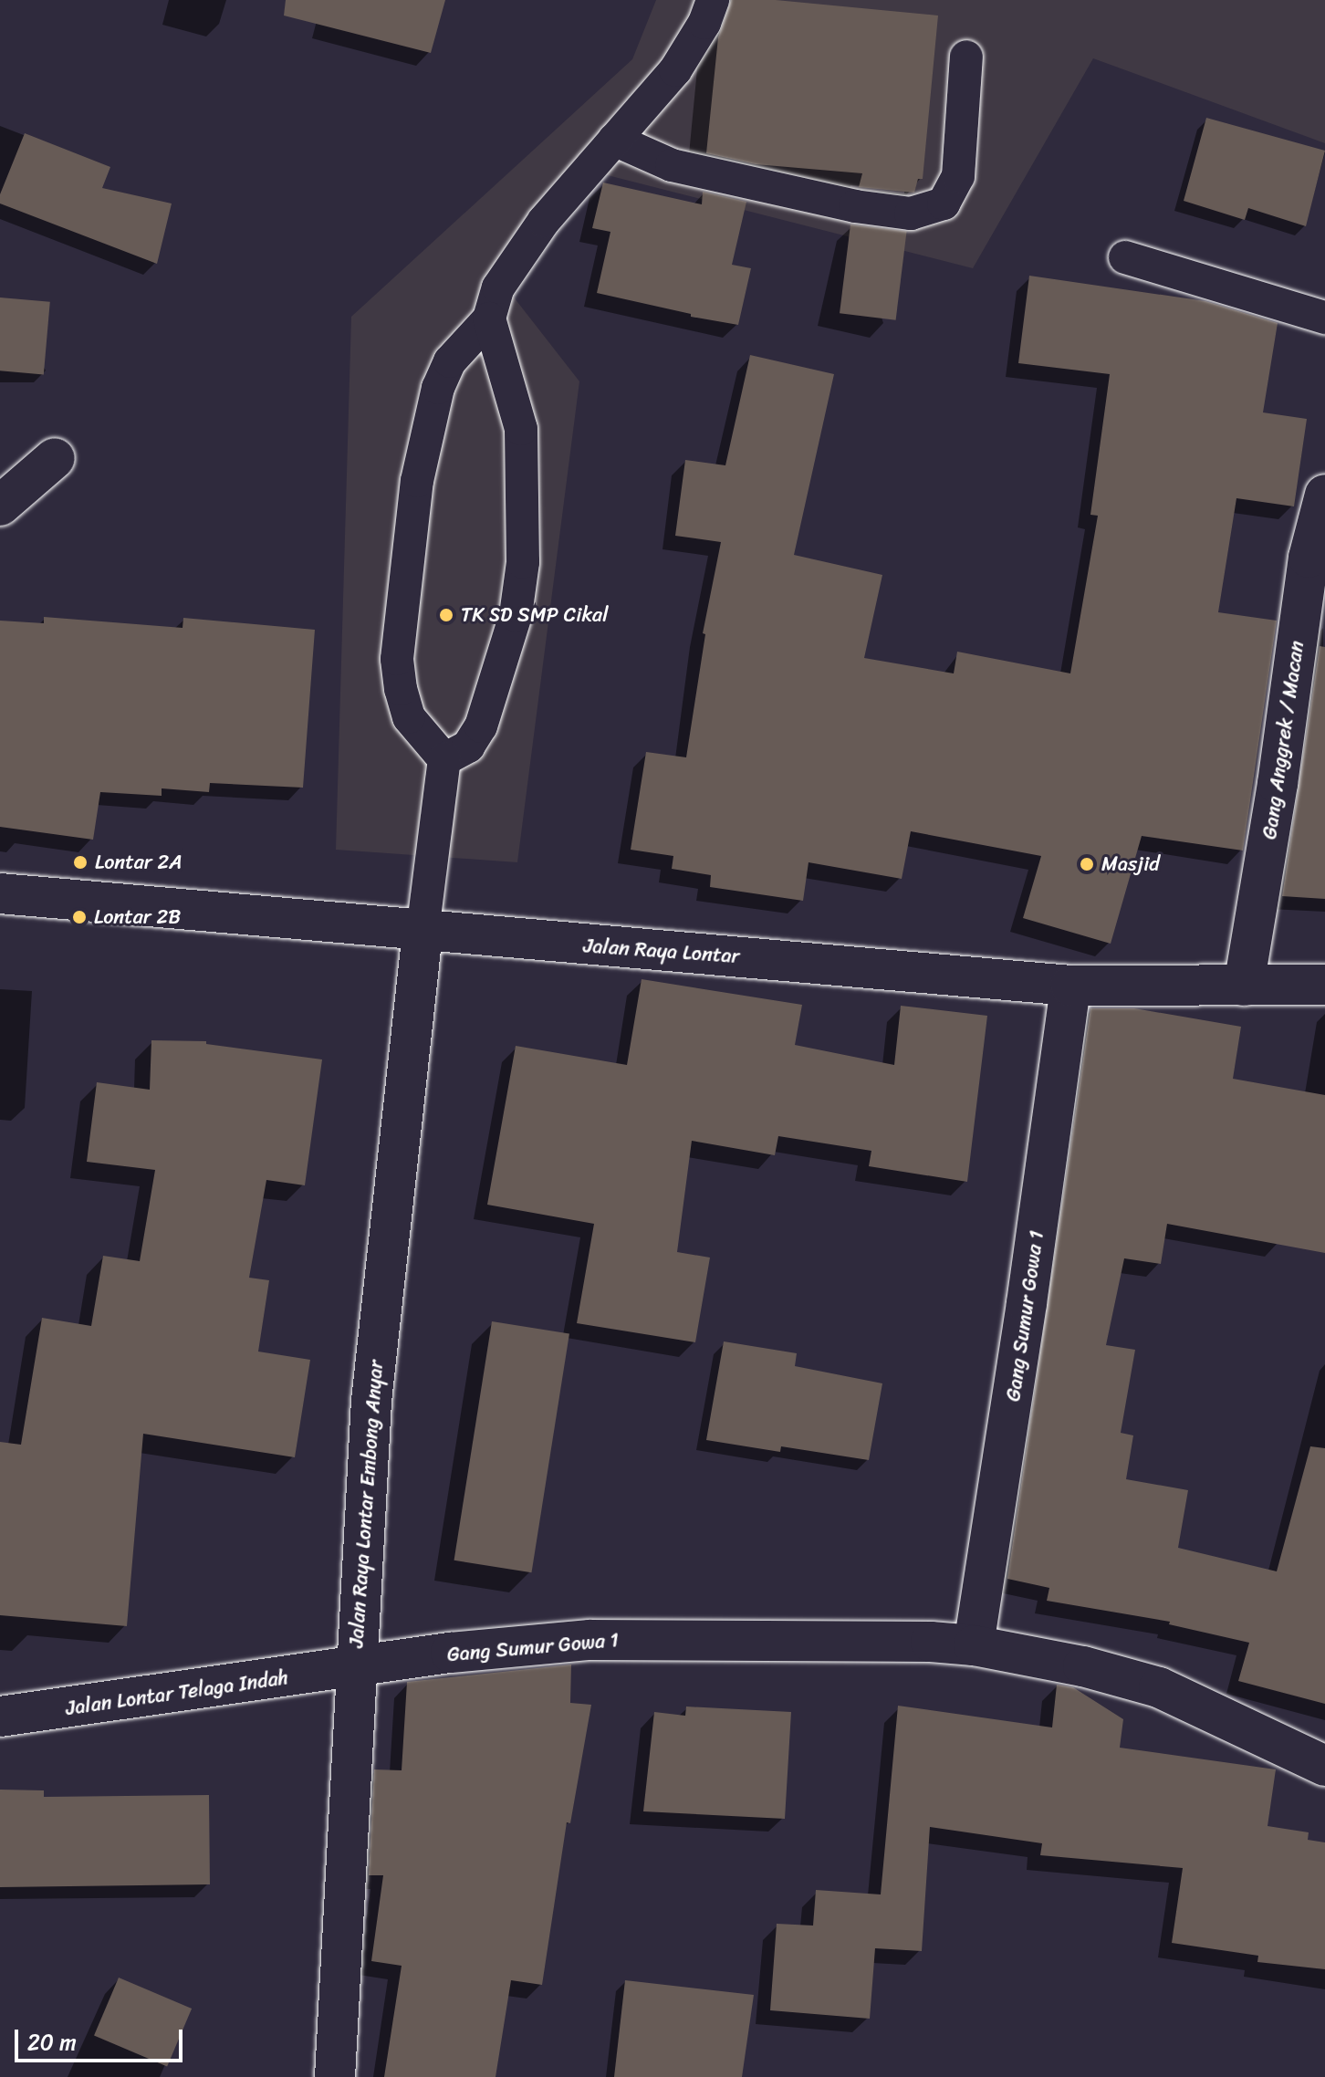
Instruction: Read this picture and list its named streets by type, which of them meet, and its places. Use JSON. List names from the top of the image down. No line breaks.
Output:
{"streets":{"street":["Gang Anggrek / Macan","Jalan Raya Lontar","Gang Sumur Gowa 1","Jalan Raya Lontar Embong Anyar","Jalan Lontar Telaga Indah"]},"crossings":[["Gang Anggrek / Macan","Jalan Raya Lontar"],["Jalan Raya Lontar","Gang Sumur Gowa 1"],["Jalan Raya Lontar","Jalan Raya Lontar Embong Anyar"],["Gang Sumur Gowa 1","Jalan Raya Lontar Embong Anyar"],["Gang Sumur Gowa 1","Jalan Lontar Telaga Indah"],["Jalan Raya Lontar Embong Anyar","Jalan Lontar Telaga Indah"]],"places":["TK SD SMP Cikal","Lontar 2A","Masjid","Lontar 2B"],"scale_bar":"20 m"}
